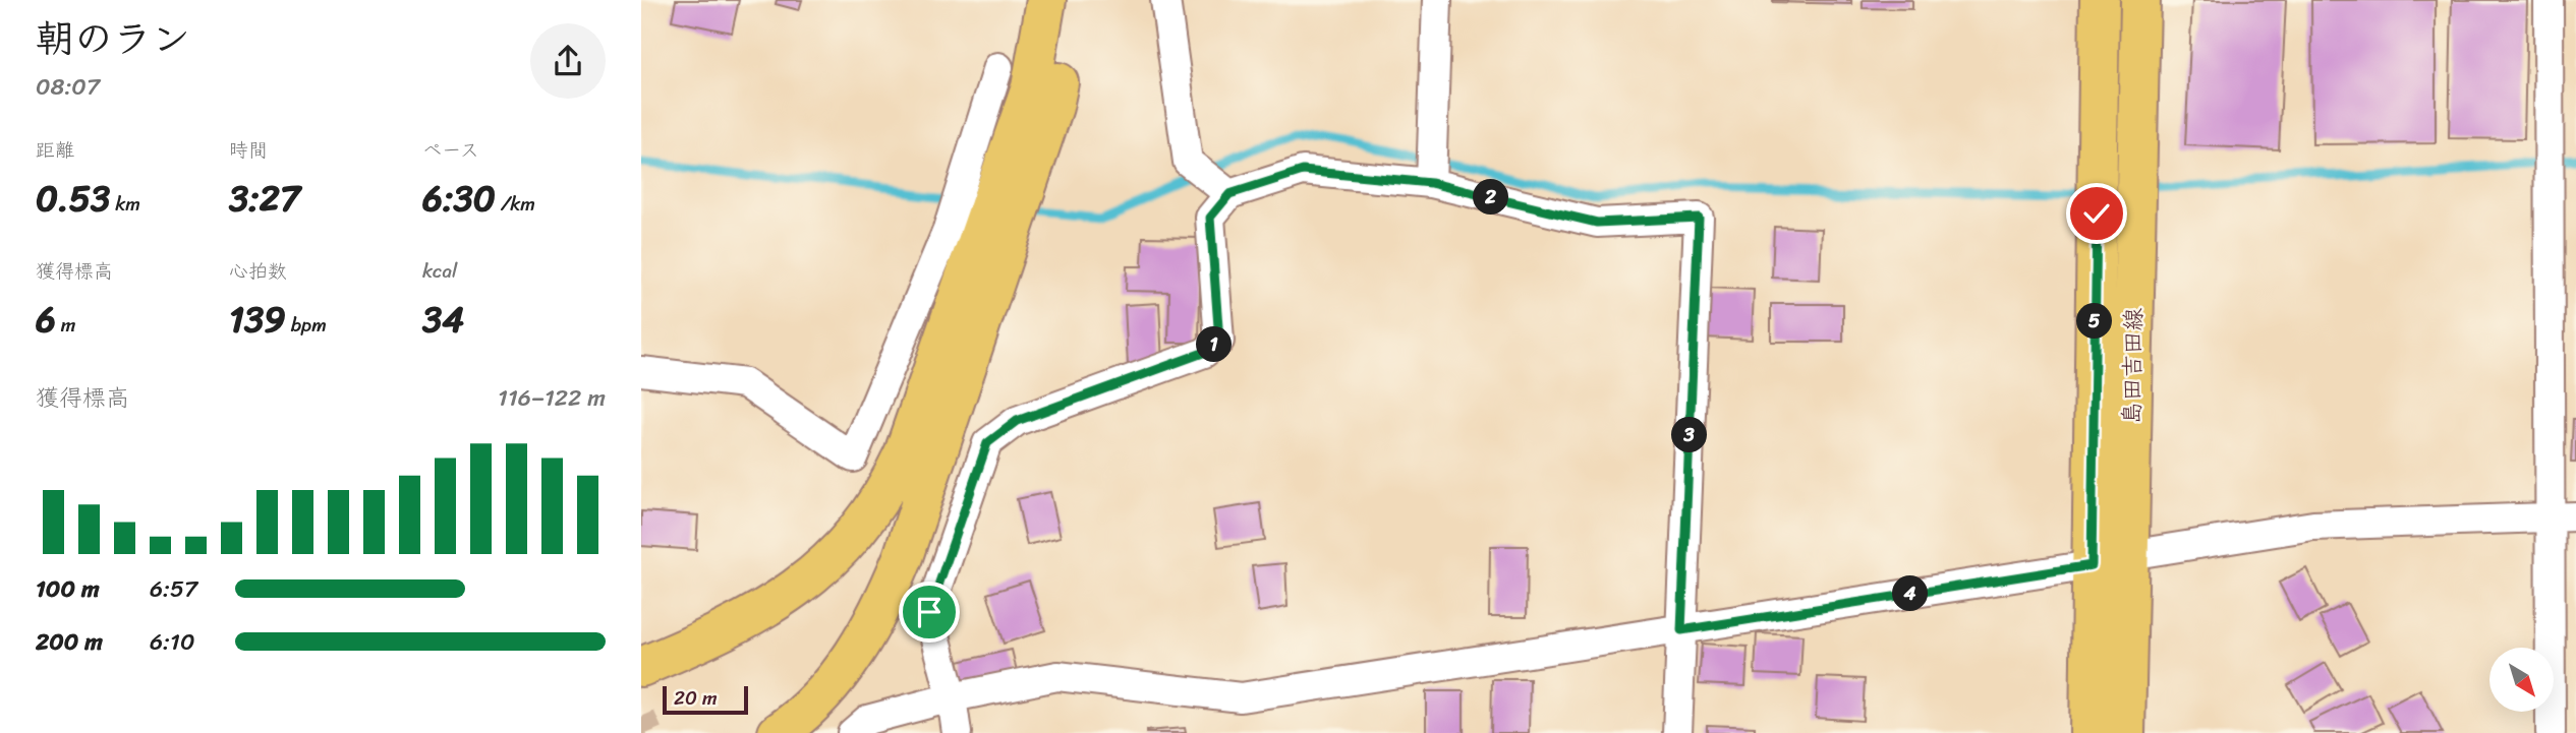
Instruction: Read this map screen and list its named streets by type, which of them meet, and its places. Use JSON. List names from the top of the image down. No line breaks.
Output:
{"streets":{"main road":["島田吉田線"]},"scale_bar":"20 m","north":"bottom right","page":{"heading":["朝のラン","08:07"],"stats":[["距離","0.53 km"],["時間","3:27"],["ペース","6:30 /km"],["獲得標高","6 m"],["心拍数","139 bpm"],["kcal","34"]],"pins":["2","5","1","3","4"],"chart":["獲得標高","116–122 m"],"list":[{"name":"100 m","note":"6:57"},{"name":"200 m","note":"6:10"}],"scale":"20 m"}}
